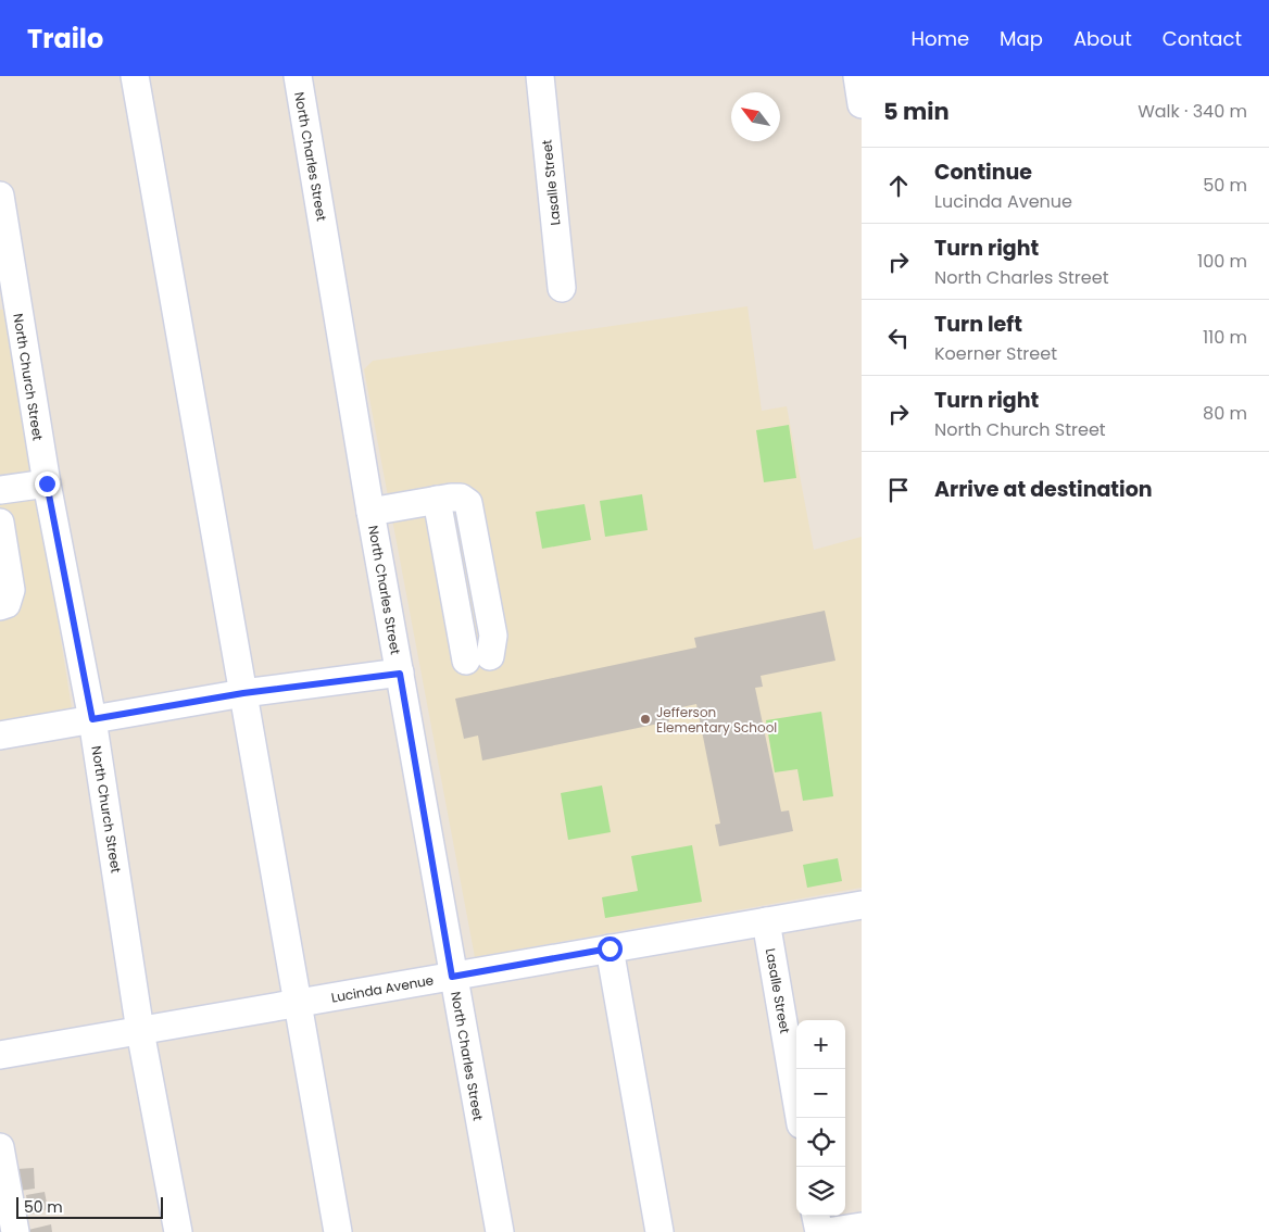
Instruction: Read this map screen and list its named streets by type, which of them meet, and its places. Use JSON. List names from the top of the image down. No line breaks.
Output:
{"streets":{"street":["North Charles Street","Lasalle Street","North Church Street","Lucinda Avenue"]},"crossings":[["North Charles Street","Lucinda Avenue"],["Lasalle Street","Lucinda Avenue"],["North Church Street","Lucinda Avenue"]],"places":["Jefferson Elementary School"],"scale_bar":"50 m","north":"top left","page":{"header":"Trailo","nav":["Home","Map","About","Contact"],"heading":["5 min","Walk · 340 m"],"list":[["Continue","Lucinda Avenue","50 m"],["Turn right","North Charles Street","100 m"],["Turn left","Koerner Street","110 m"],["Turn right","North Church Street","80 m"],"Arrive at destination"],"map_buttons":["+","−"],"scale":"50 m"}}
